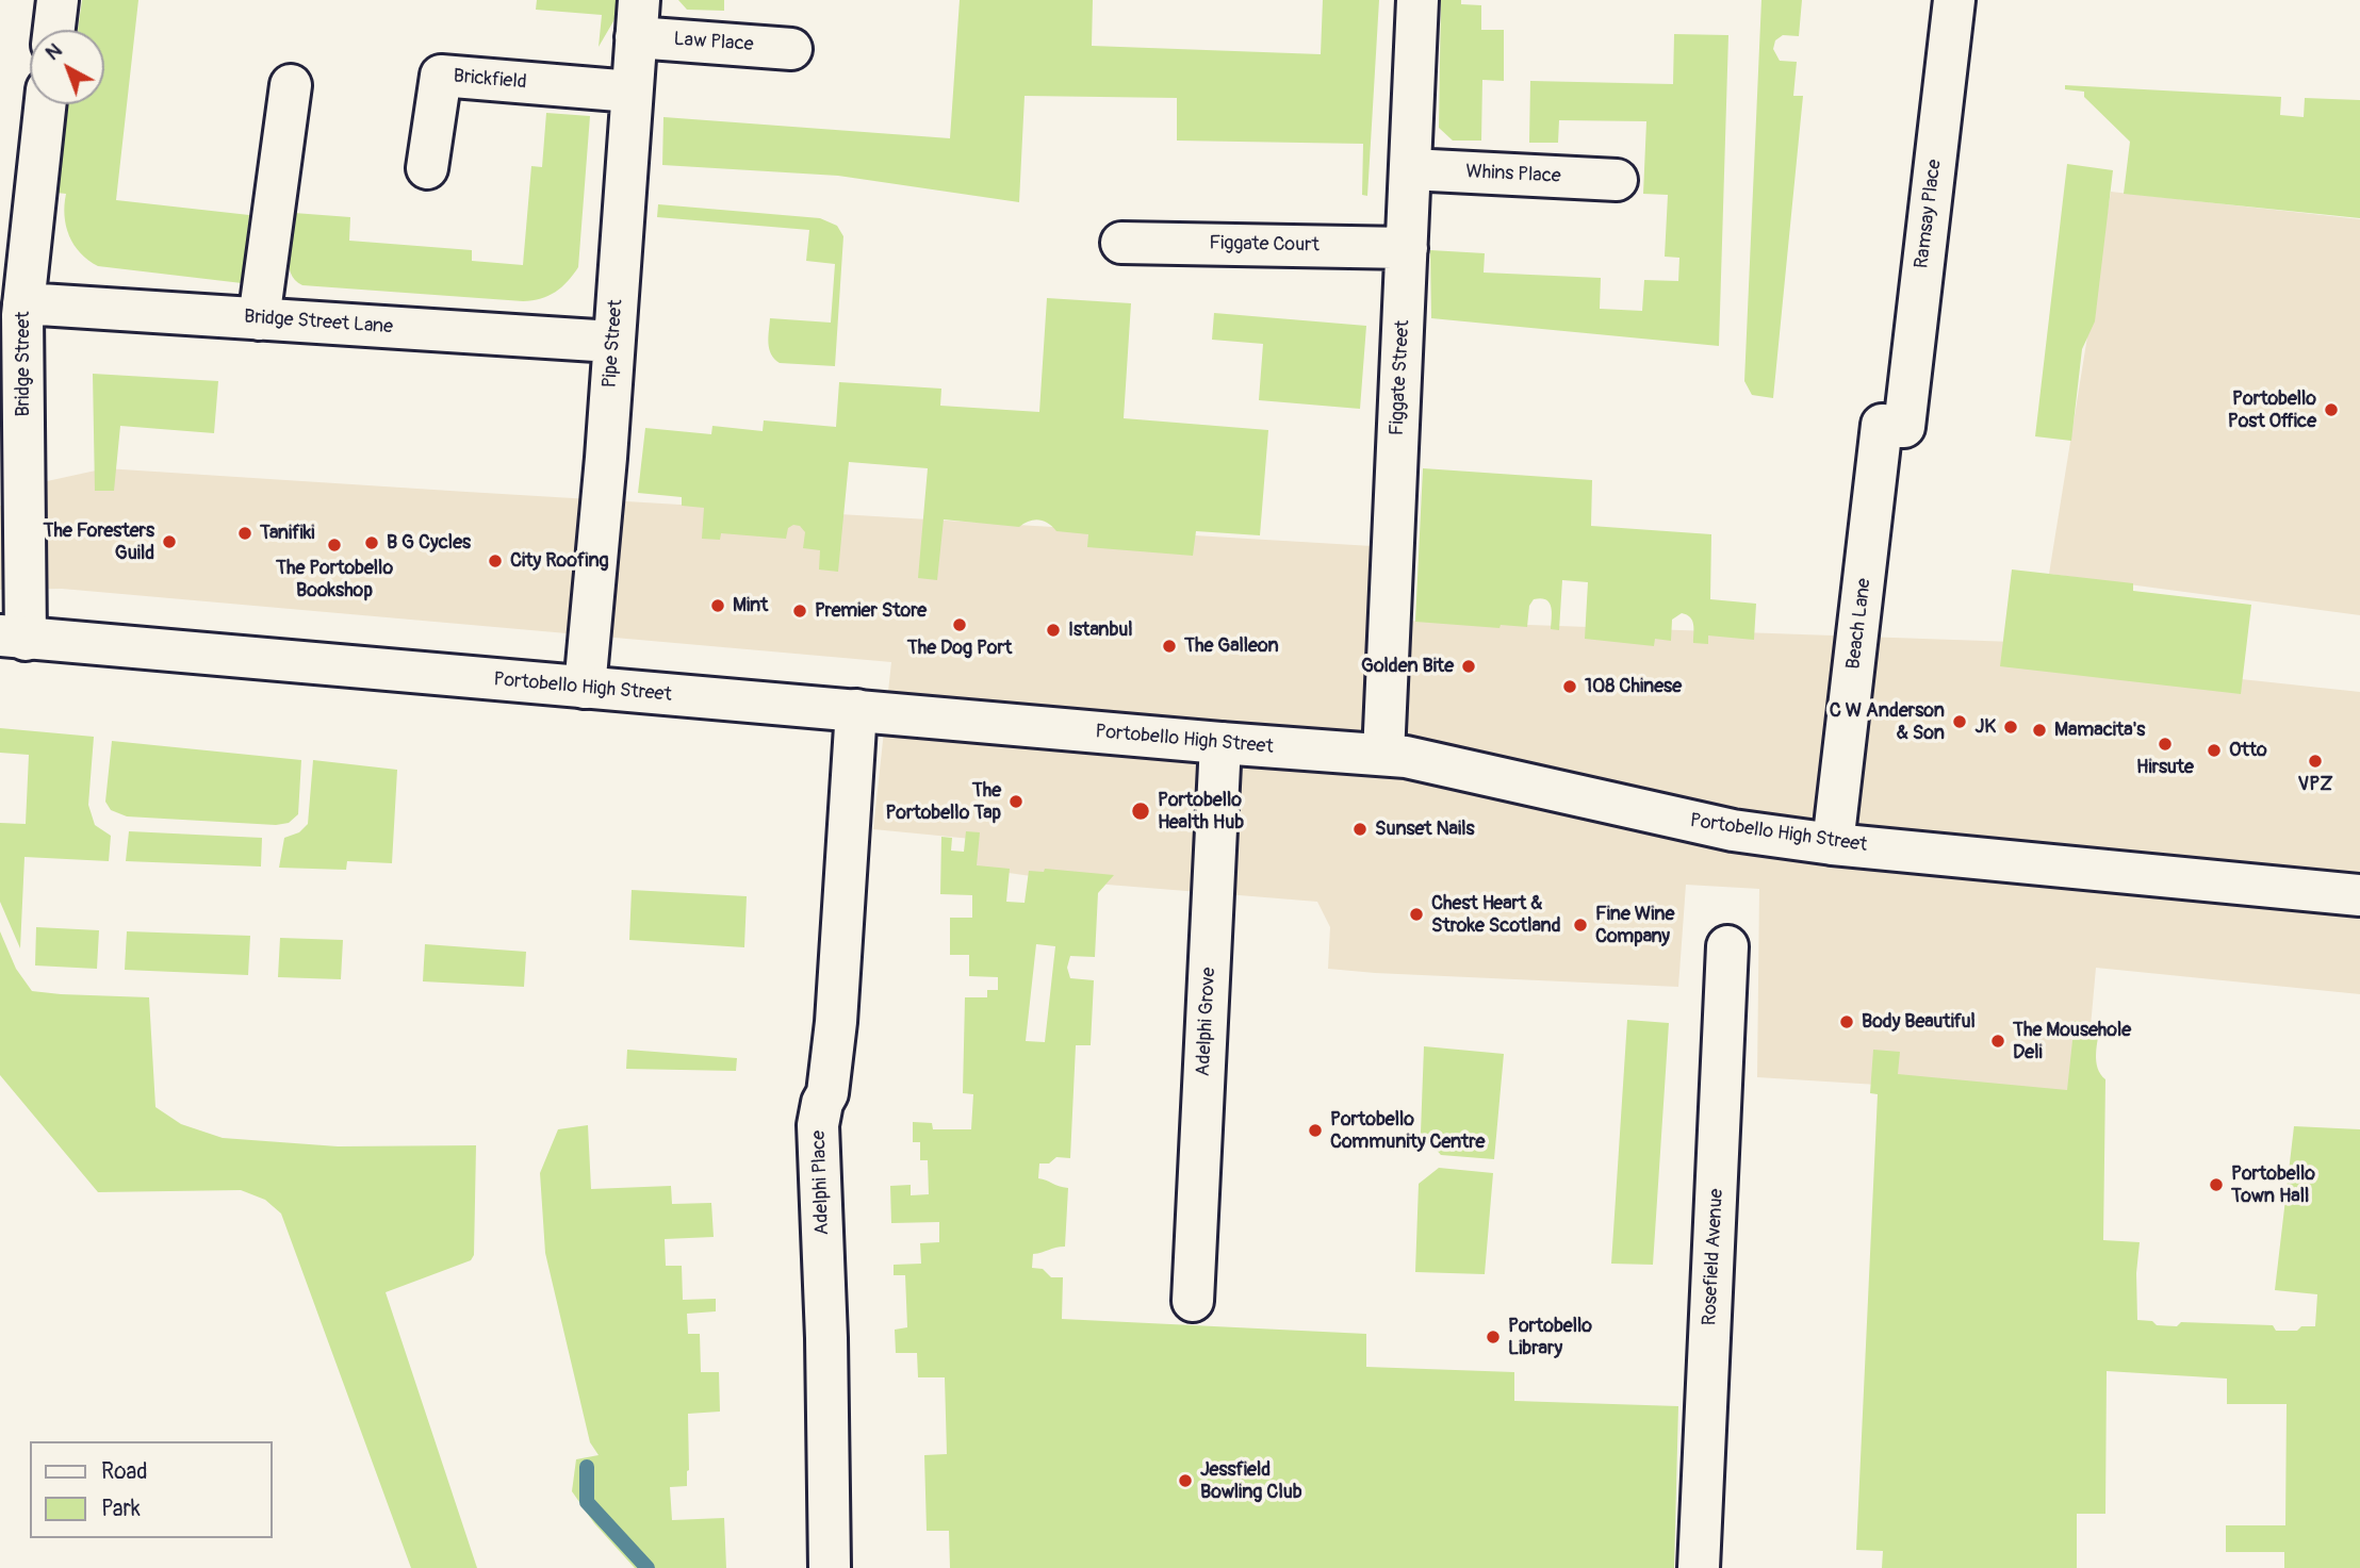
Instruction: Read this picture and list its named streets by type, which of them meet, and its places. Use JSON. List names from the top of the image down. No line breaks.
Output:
{"streets":{"street":["Law Place","Brickfield","Whins Place","Ramsay Place","Figgate Court","Bridge Street Lane","Pipe Street","Bridge Street","Figgate Street","Beach Lane","Portobello High Street","Adelphi Grove","Adelphi Place","Rosefield Avenue"]},"crossings":[["Law Place","Pipe Street"],["Brickfield","Pipe Street"],["Whins Place","Figgate Street"],["Ramsay Place","Beach Lane"],["Figgate Court","Figgate Street"],["Bridge Street Lane","Pipe Street"],["Bridge Street Lane","Bridge Street"],["Pipe Street","Portobello High Street"],["Bridge Street","Portobello High Street"],["Figgate Street","Portobello High Street"],["Beach Lane","Portobello High Street"],["Portobello High Street","Adelphi Grove"],["Portobello High Street","Adelphi Place"]],"places":["Portobello Post Office","Tanifiki","The Foresters Guild","B G Cycles","The Portobello Bookshop","City Roofing","Mint","Premier Store","The Dog Port","Istanbul","The Galleon","Golden Bite","108 Chinese","C W Anderson & Son","JK","Mamacita's","Hirsute","Otto","VPZ","The Portobello Tap","Portobello Health Hub","Sunset Nails","Chest Heart & Stroke Scotland","Fine Wine Company","Body Beautiful","The Mousehole Deli","Portobello Community Centre","Portobello Town Hall","Portobello Library","Jessfield Bowling Club"],"legend":["Road","Park"],"north":"top left"}
